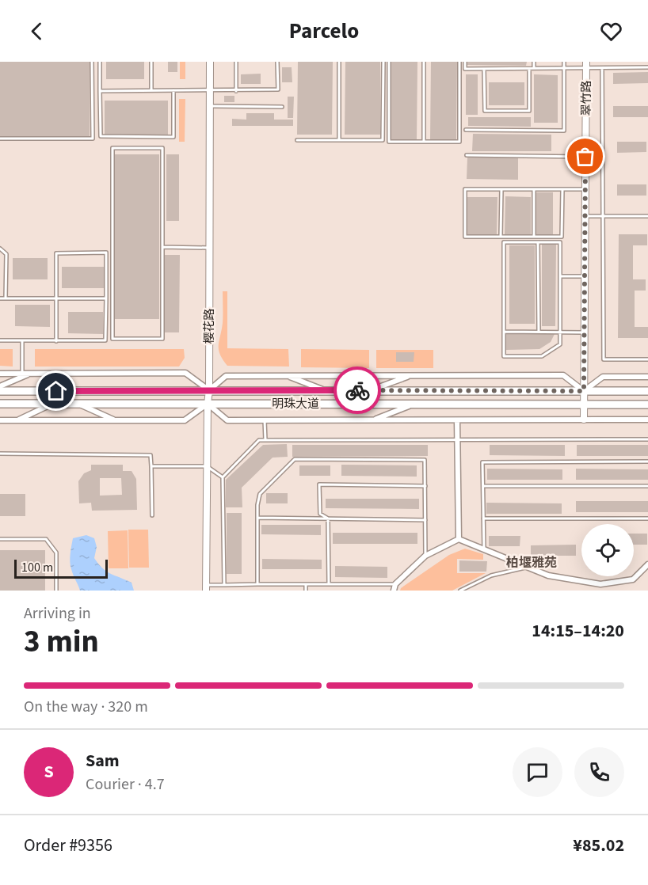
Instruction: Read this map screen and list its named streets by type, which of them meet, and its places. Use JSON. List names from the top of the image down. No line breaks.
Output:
{"streets":{"main road":["明珠大道"],"street":["翠竹路","樱花路"]},"crossings":[["翠竹路","明珠大道"],["樱花路","明珠大道"]],"districts":["柏堰雅苑"],"scale_bar":"100 m","page":{"header":"Parcelo","scale":"100 m","heading":["3 min","Arriving in","14:15–14:20"],"panel":["Sam","Courier · 4.7","Order #9356","¥85.02"],"bar":"On the way · 320 m","round":"S"}}
